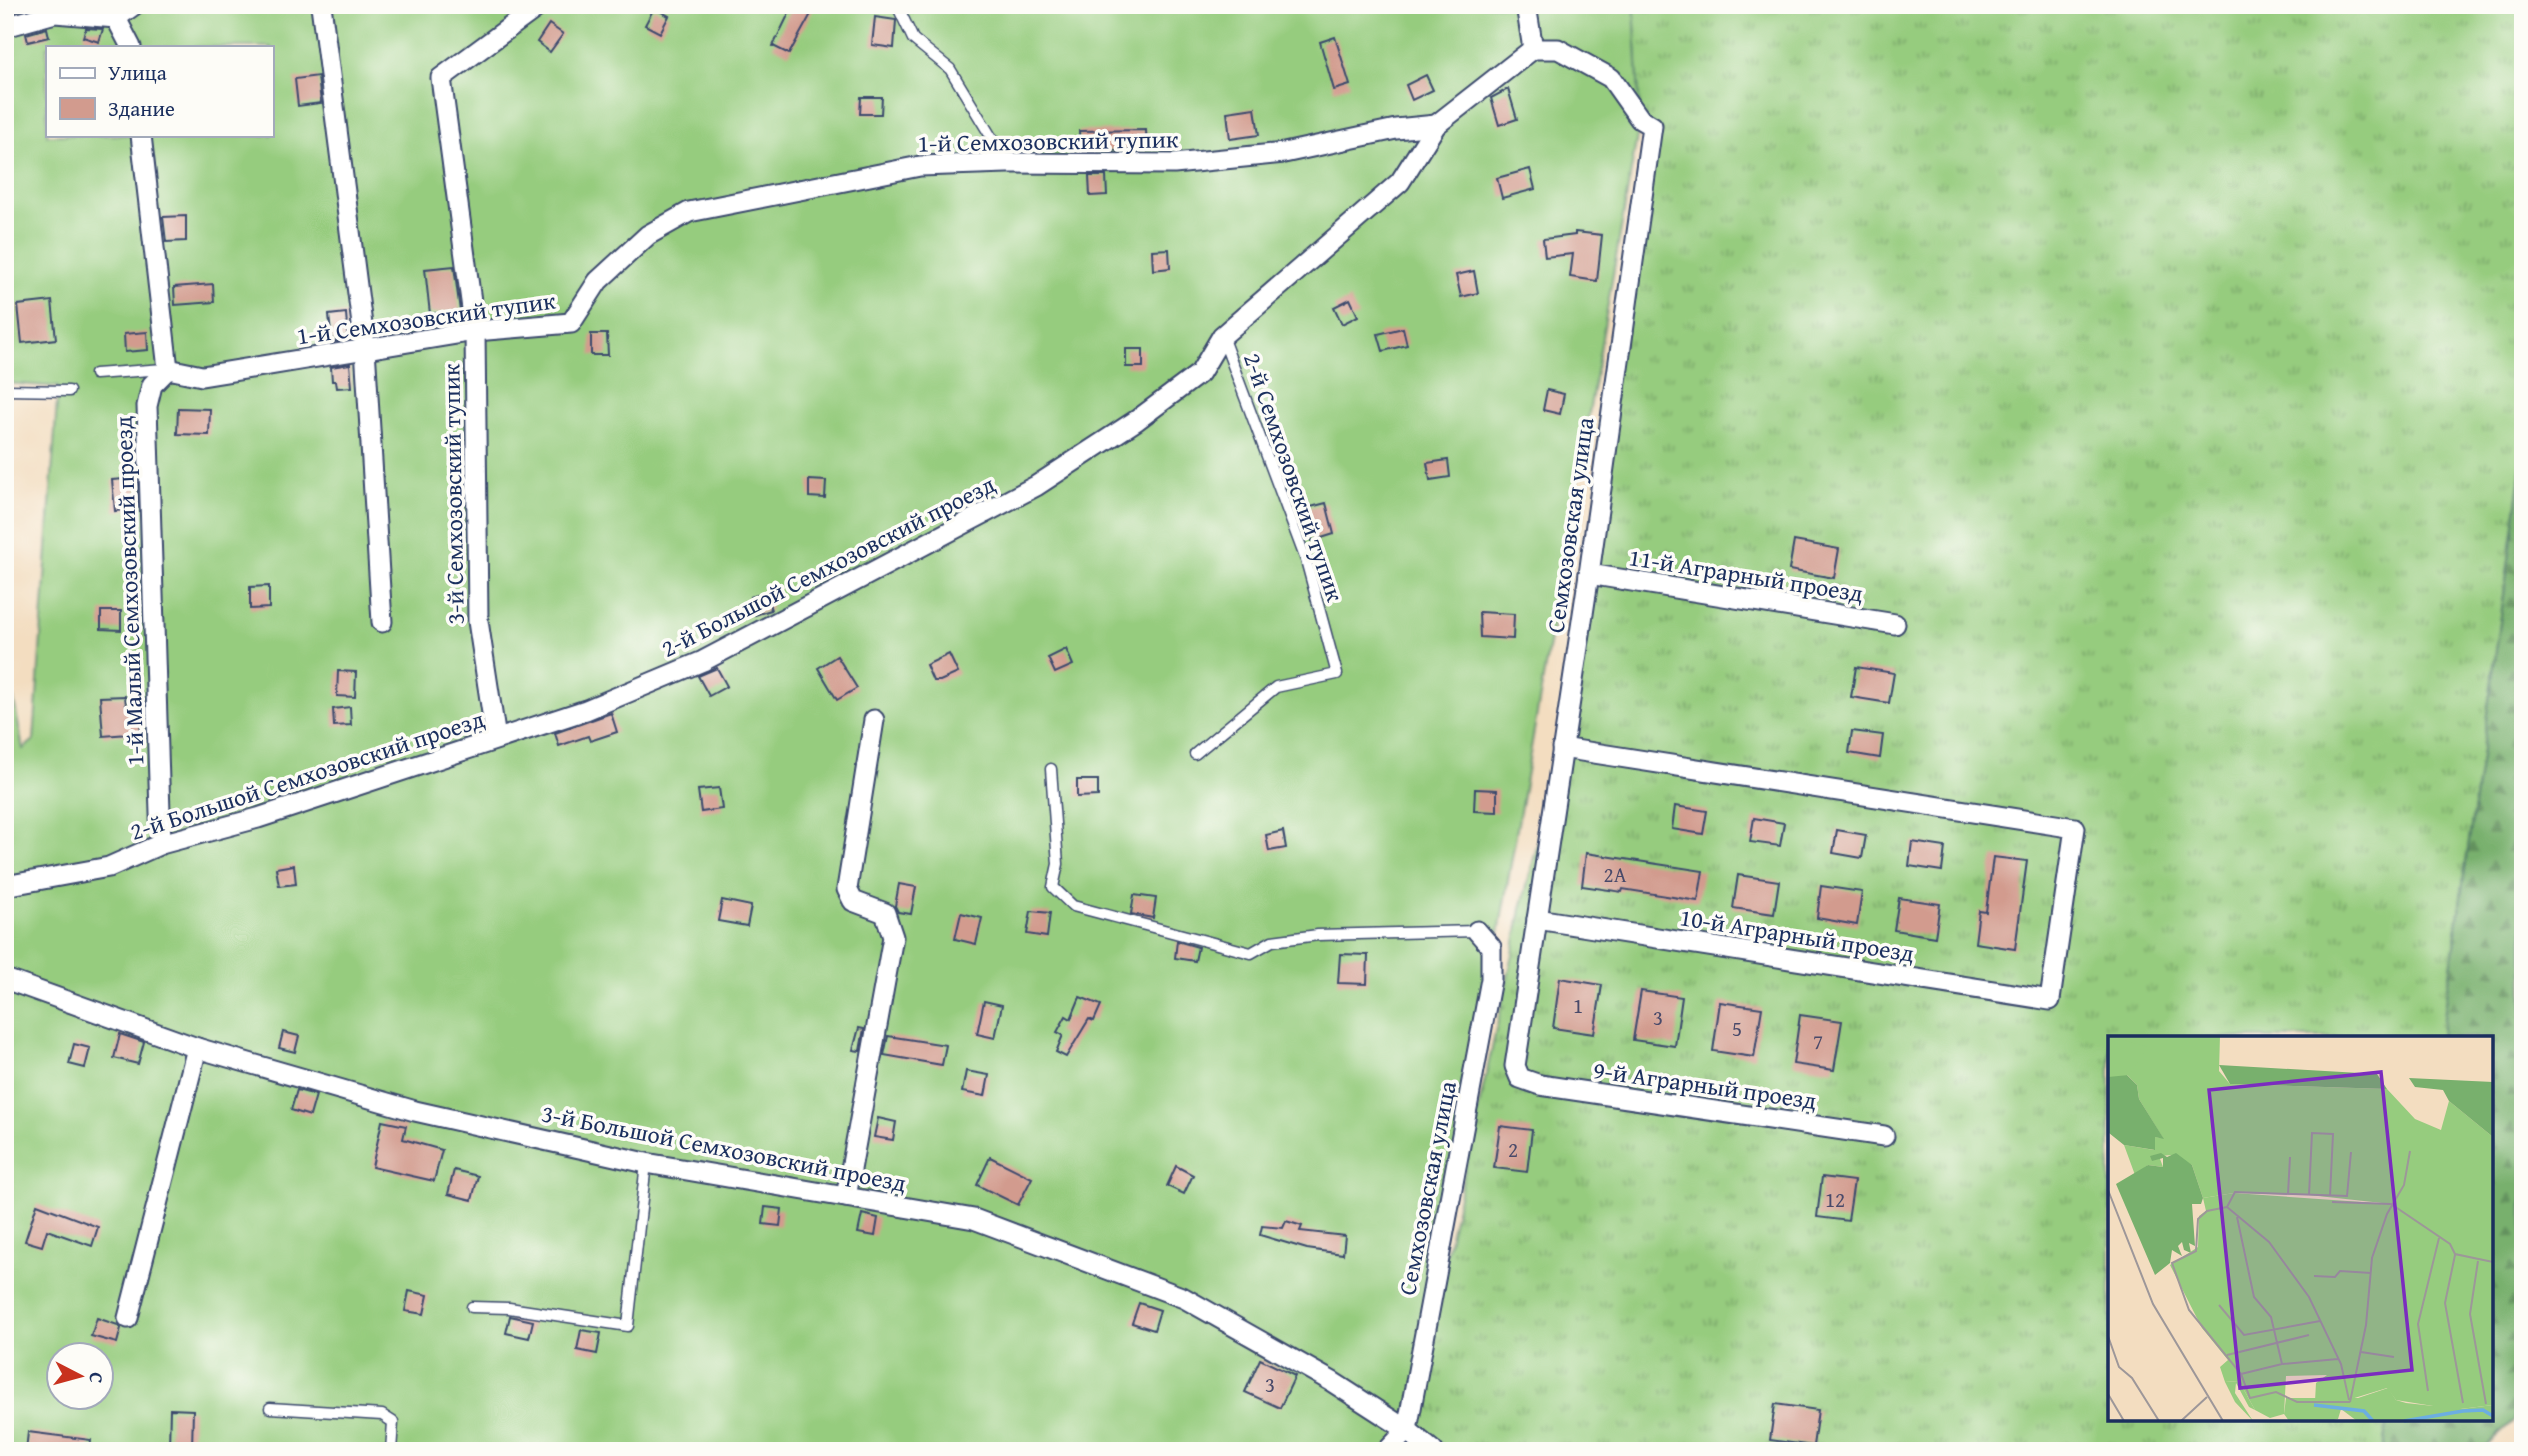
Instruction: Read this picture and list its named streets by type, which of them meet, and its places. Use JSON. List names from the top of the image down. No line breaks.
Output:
{"streets":{"street":["1-й Семхозовский тупик","3-й Семхозовский тупик","Семхозовская улица","2-й Большой Семхозовский проезд","11-й Аграрный проезд","1-й Малый Семхозовский проезд","10-й Аграрный проезд","9-й Аграрный проезд","3-й Большой Семхозовский проезд"],"lane":["2-й Семхозовский тупик"]},"crossings":[["1-й Семхозовский тупик","3-й Семхозовский тупик"],["1-й Семхозовский тупик","2-й Большой Семхозовский проезд"],["1-й Семхозовский тупик","1-й Малый Семхозовский проезд"],["2-й Семхозовский тупик","2-й Большой Семхозовский проезд"],["3-й Семхозовский тупик","2-й Большой Семхозовский проезд"],["Семхозовская улица","2-й Большой Семхозовский проезд"],["Семхозовская улица","11-й Аграрный проезд"],["Семхозовская улица","10-й Аграрный проезд"],["Семхозовская улица","9-й Аграрный проезд"],["Семхозовская улица","3-й Большой Семхозовский проезд"],["2-й Большой Семхозовский проезд","1-й Малый Семхозовский проезд"]],"house_numbers":["2А","1","3","5","7","2","12","3"],"legend":["Улица","Здание"],"north":"right"}
